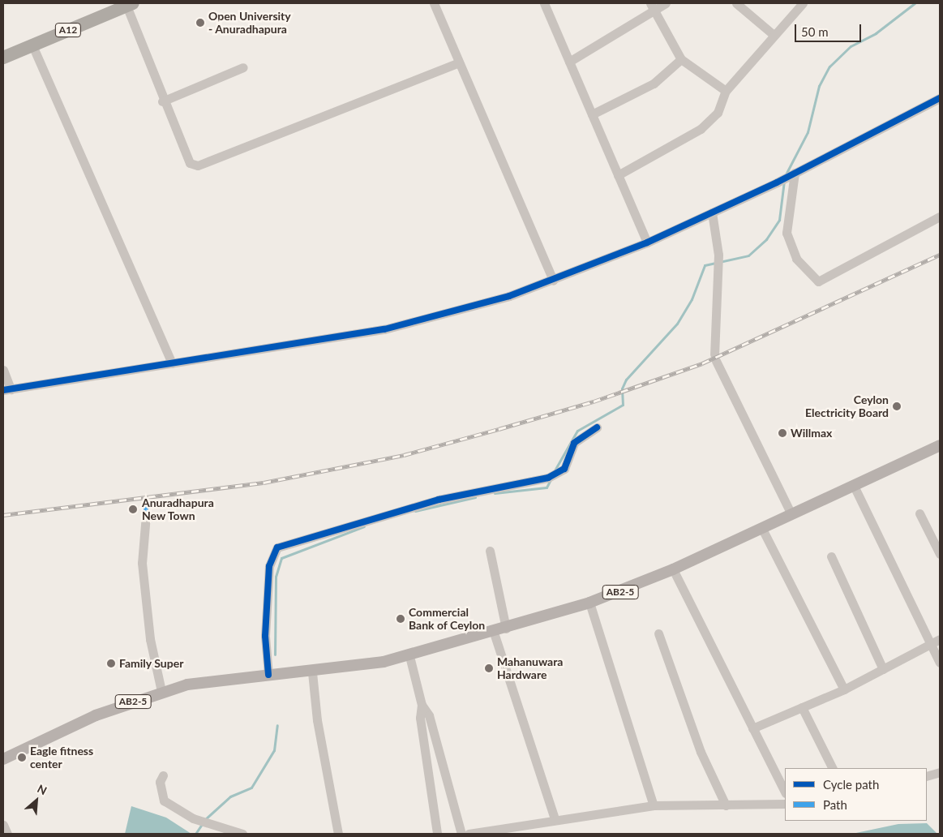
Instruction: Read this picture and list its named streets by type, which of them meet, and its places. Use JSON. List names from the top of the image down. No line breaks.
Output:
{"streets":{"highway":["A12"],"main road":["AB2-5"]},"places":["Open University - Anuradhapura","Ceylon Electricity Board","Willmax","Anuradhapura New Town","Commercial Bank of Ceylon","Family Super","Mahanuwara Hardware","Eagle fitness center"],"legend":["Cycle path","Path"],"scale_bar":"50 m","north":"top right"}
